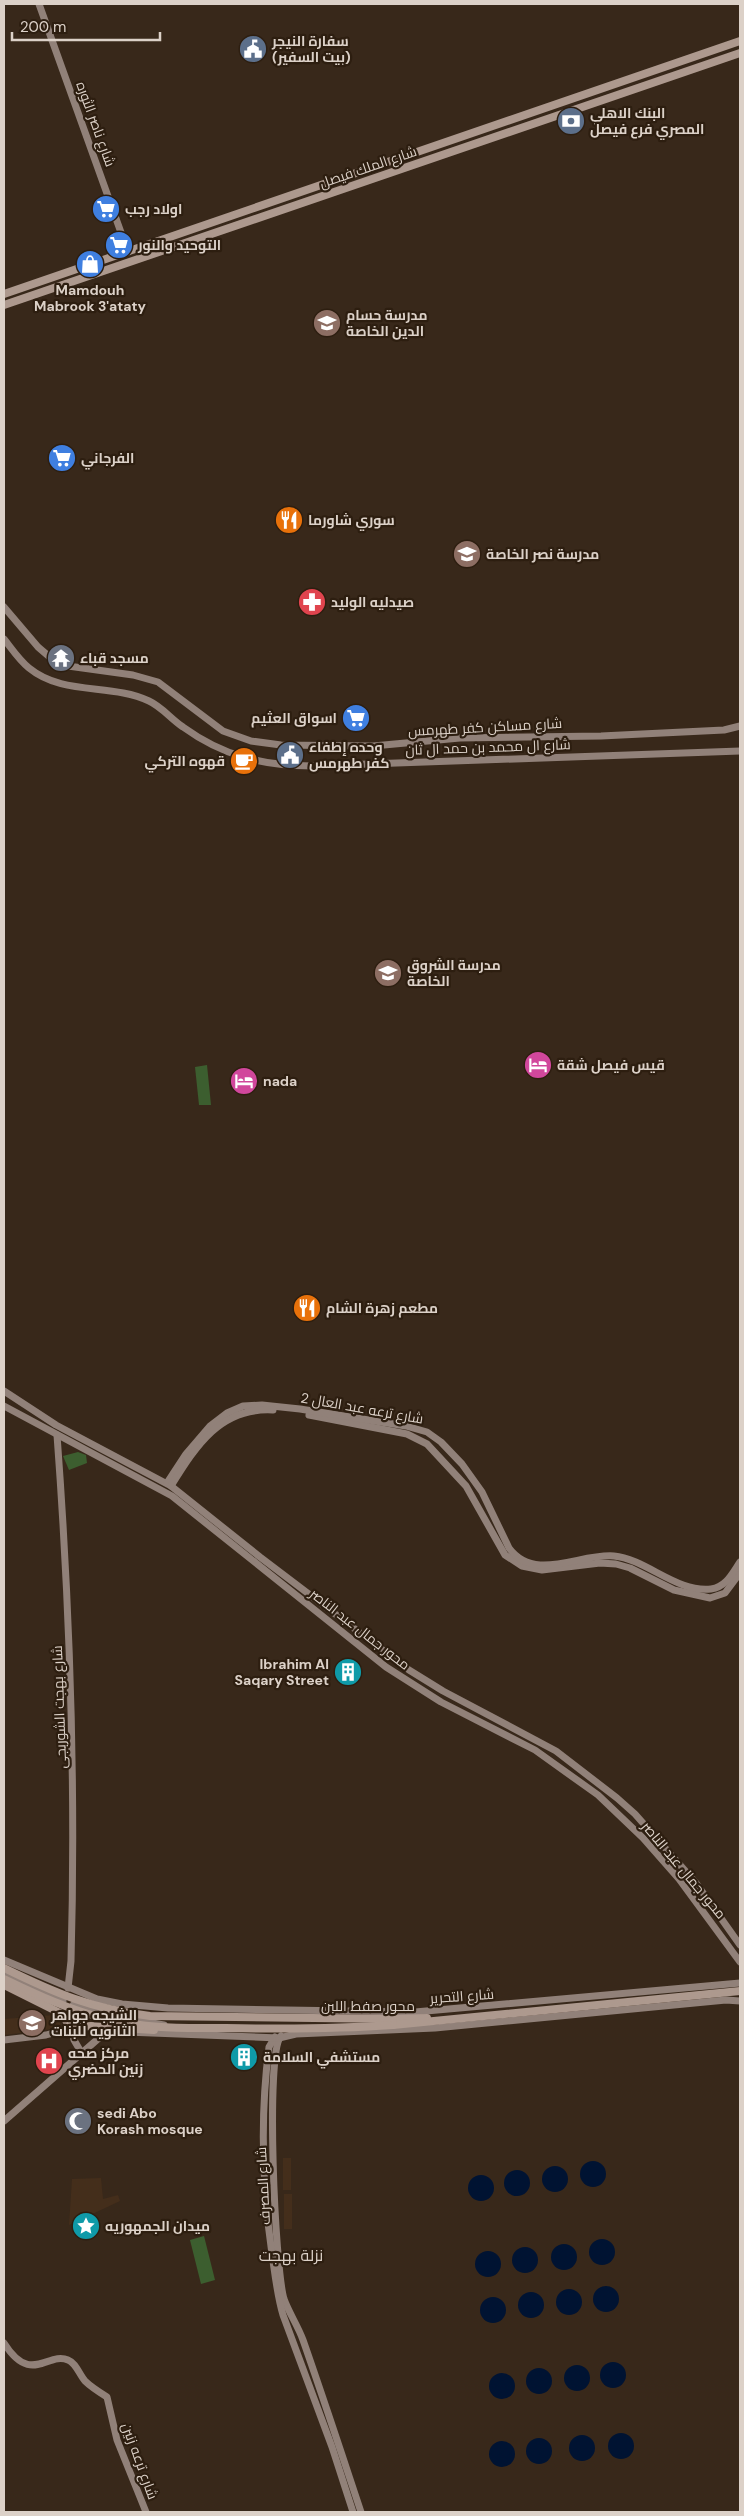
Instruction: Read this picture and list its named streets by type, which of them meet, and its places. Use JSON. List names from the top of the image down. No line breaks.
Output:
{"streets":{"main road":["شارع الملك فيصل","محور صفط اللبن"],"street":["شارع ناصر الثوره","شارع مساكن كفر طهرمس","شارع ال محمد بن حمد ال ثان","شارع ترعه عبد العال 2","محور جمال عبد الناصر","شارع بهجت الشوربجى","شارع التحرير","شارع المصرف","شارع ترعه زنين"]},"crossings":[["شارع ناصر الثوره","شارع الملك فيصل"],["شارع ترعه عبد العال 2","محور جمال عبد الناصر"],["محور جمال عبد الناصر","شارع بهجت الشوربجى"],["شارع بهجت الشوربجى","شارع التحرير"],["شارع التحرير","محور صفط اللبن"],["شارع التحرير","شارع المصرف"],["محور صفط اللبن","شارع المصرف"]],"districts":["نزلة بهجت"],"places":{"public building":["سفارة النيجر (بيت السفير)","وحده إطفاء كفر طهرمس"],"bank":["البنك الاهلي المصري فرع فيصل"],"supermarket":["اولاد رجب","التوحيد والنور","الفرجاني","اسواق العثيم"],"shop":["Mamdouh Mabrook 3'ataty"],"school or university":["مدرسة حسام الدين الخاصة","مدرسة نصر الخاصة","مدرسة الشروق الخاصة","الشيجه جواهر الثانويه للبنات"],"restaurant":["سوري شاورما","مطعم زهرة الشام"],"pharmacy":["صيدليه الوليد"],"temple":["مسجد قباء"],"cafe":["قهوه التركي"],"hotel":["قيس فيصل شقة","nada"],"building":["Ibrahim Al Saqary Street","مستشفي السلامة"],"hospital":["مركز صحه زنين الحضري"],"mosque":["sedi Abo Korash mosque"],"place":["ميدان الجمهوريه"]},"scale_bar":"200 m"}
